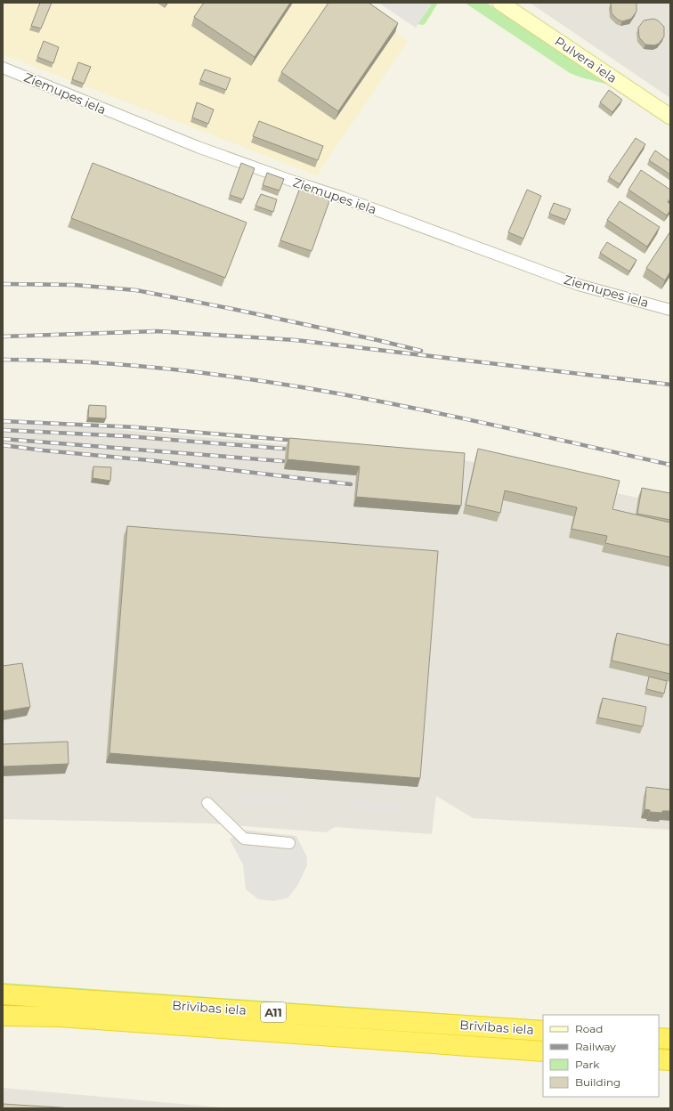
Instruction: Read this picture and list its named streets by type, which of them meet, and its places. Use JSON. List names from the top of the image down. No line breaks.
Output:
{"streets":{"highway":["Brīvības iela","A11"],"main road":["Pulvera iela"],"street":["Ziemupes iela"]},"legend":["Road","Railway","Park","Building"]}
